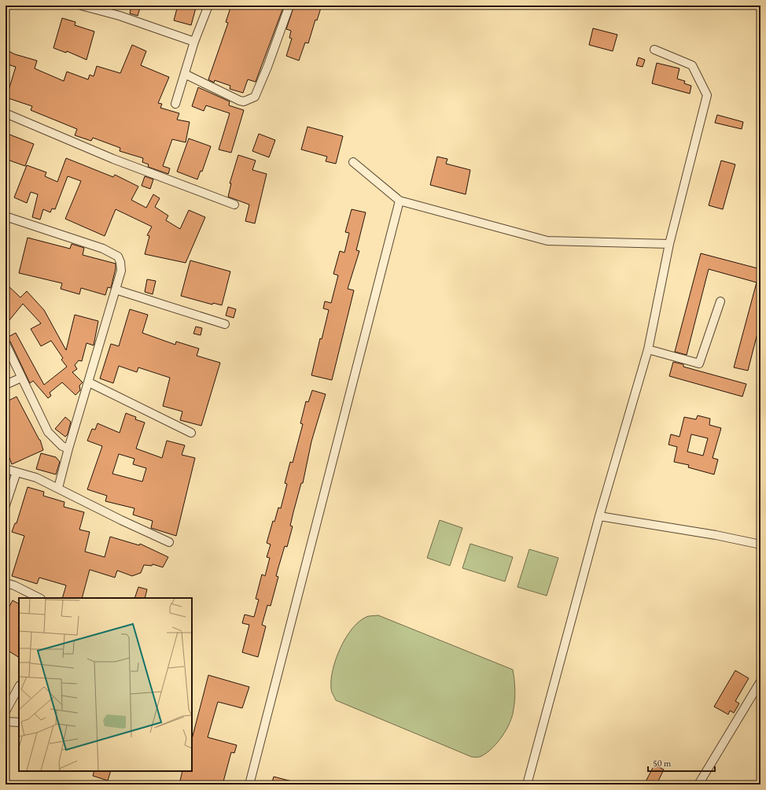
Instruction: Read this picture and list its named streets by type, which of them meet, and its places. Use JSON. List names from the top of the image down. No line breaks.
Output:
{"scale_bar":"50 m"}
